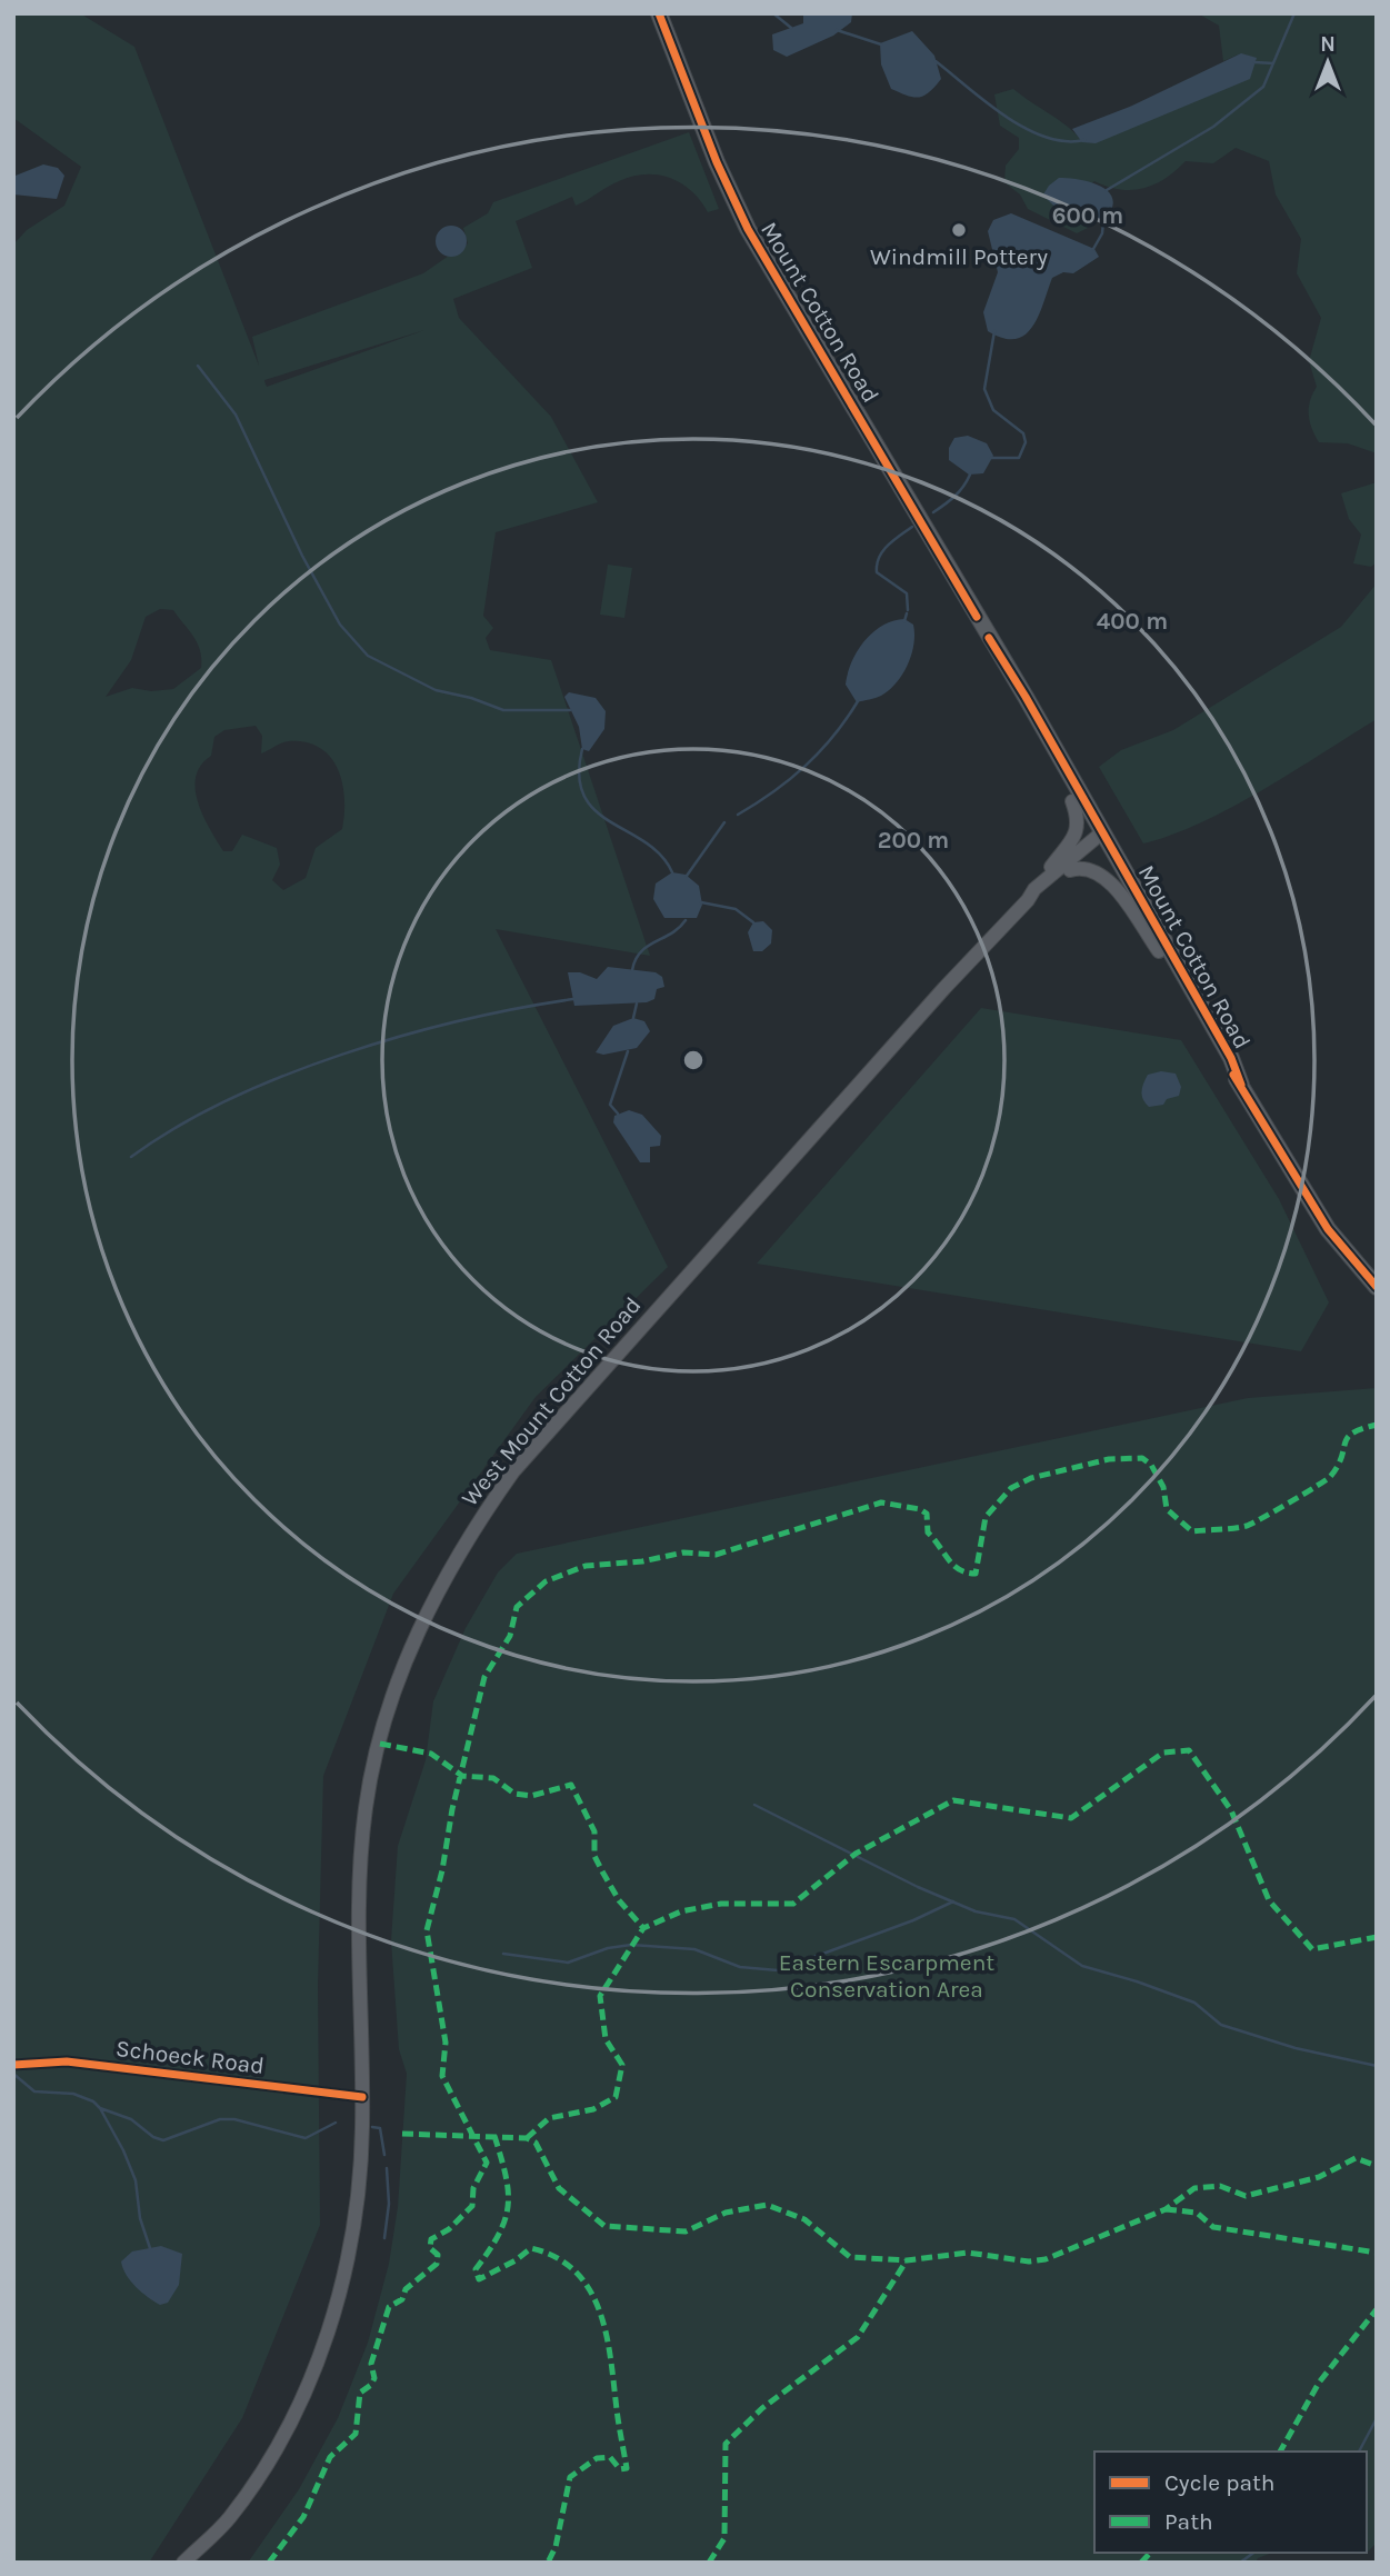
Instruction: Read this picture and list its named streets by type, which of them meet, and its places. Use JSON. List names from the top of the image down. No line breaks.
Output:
{"streets":{"main road":["Mount Cotton Road","West Mount Cotton Road"],"street":["Schoeck Road"]},"crossings":[["West Mount Cotton Road","Schoeck Road"]],"parks":["Eastern Escarpment Conservation Area"],"places":["Windmill Pottery"],"legend":["Cycle path","Path"],"north":"top","rings":["600 m","400 m","200 m"]}
